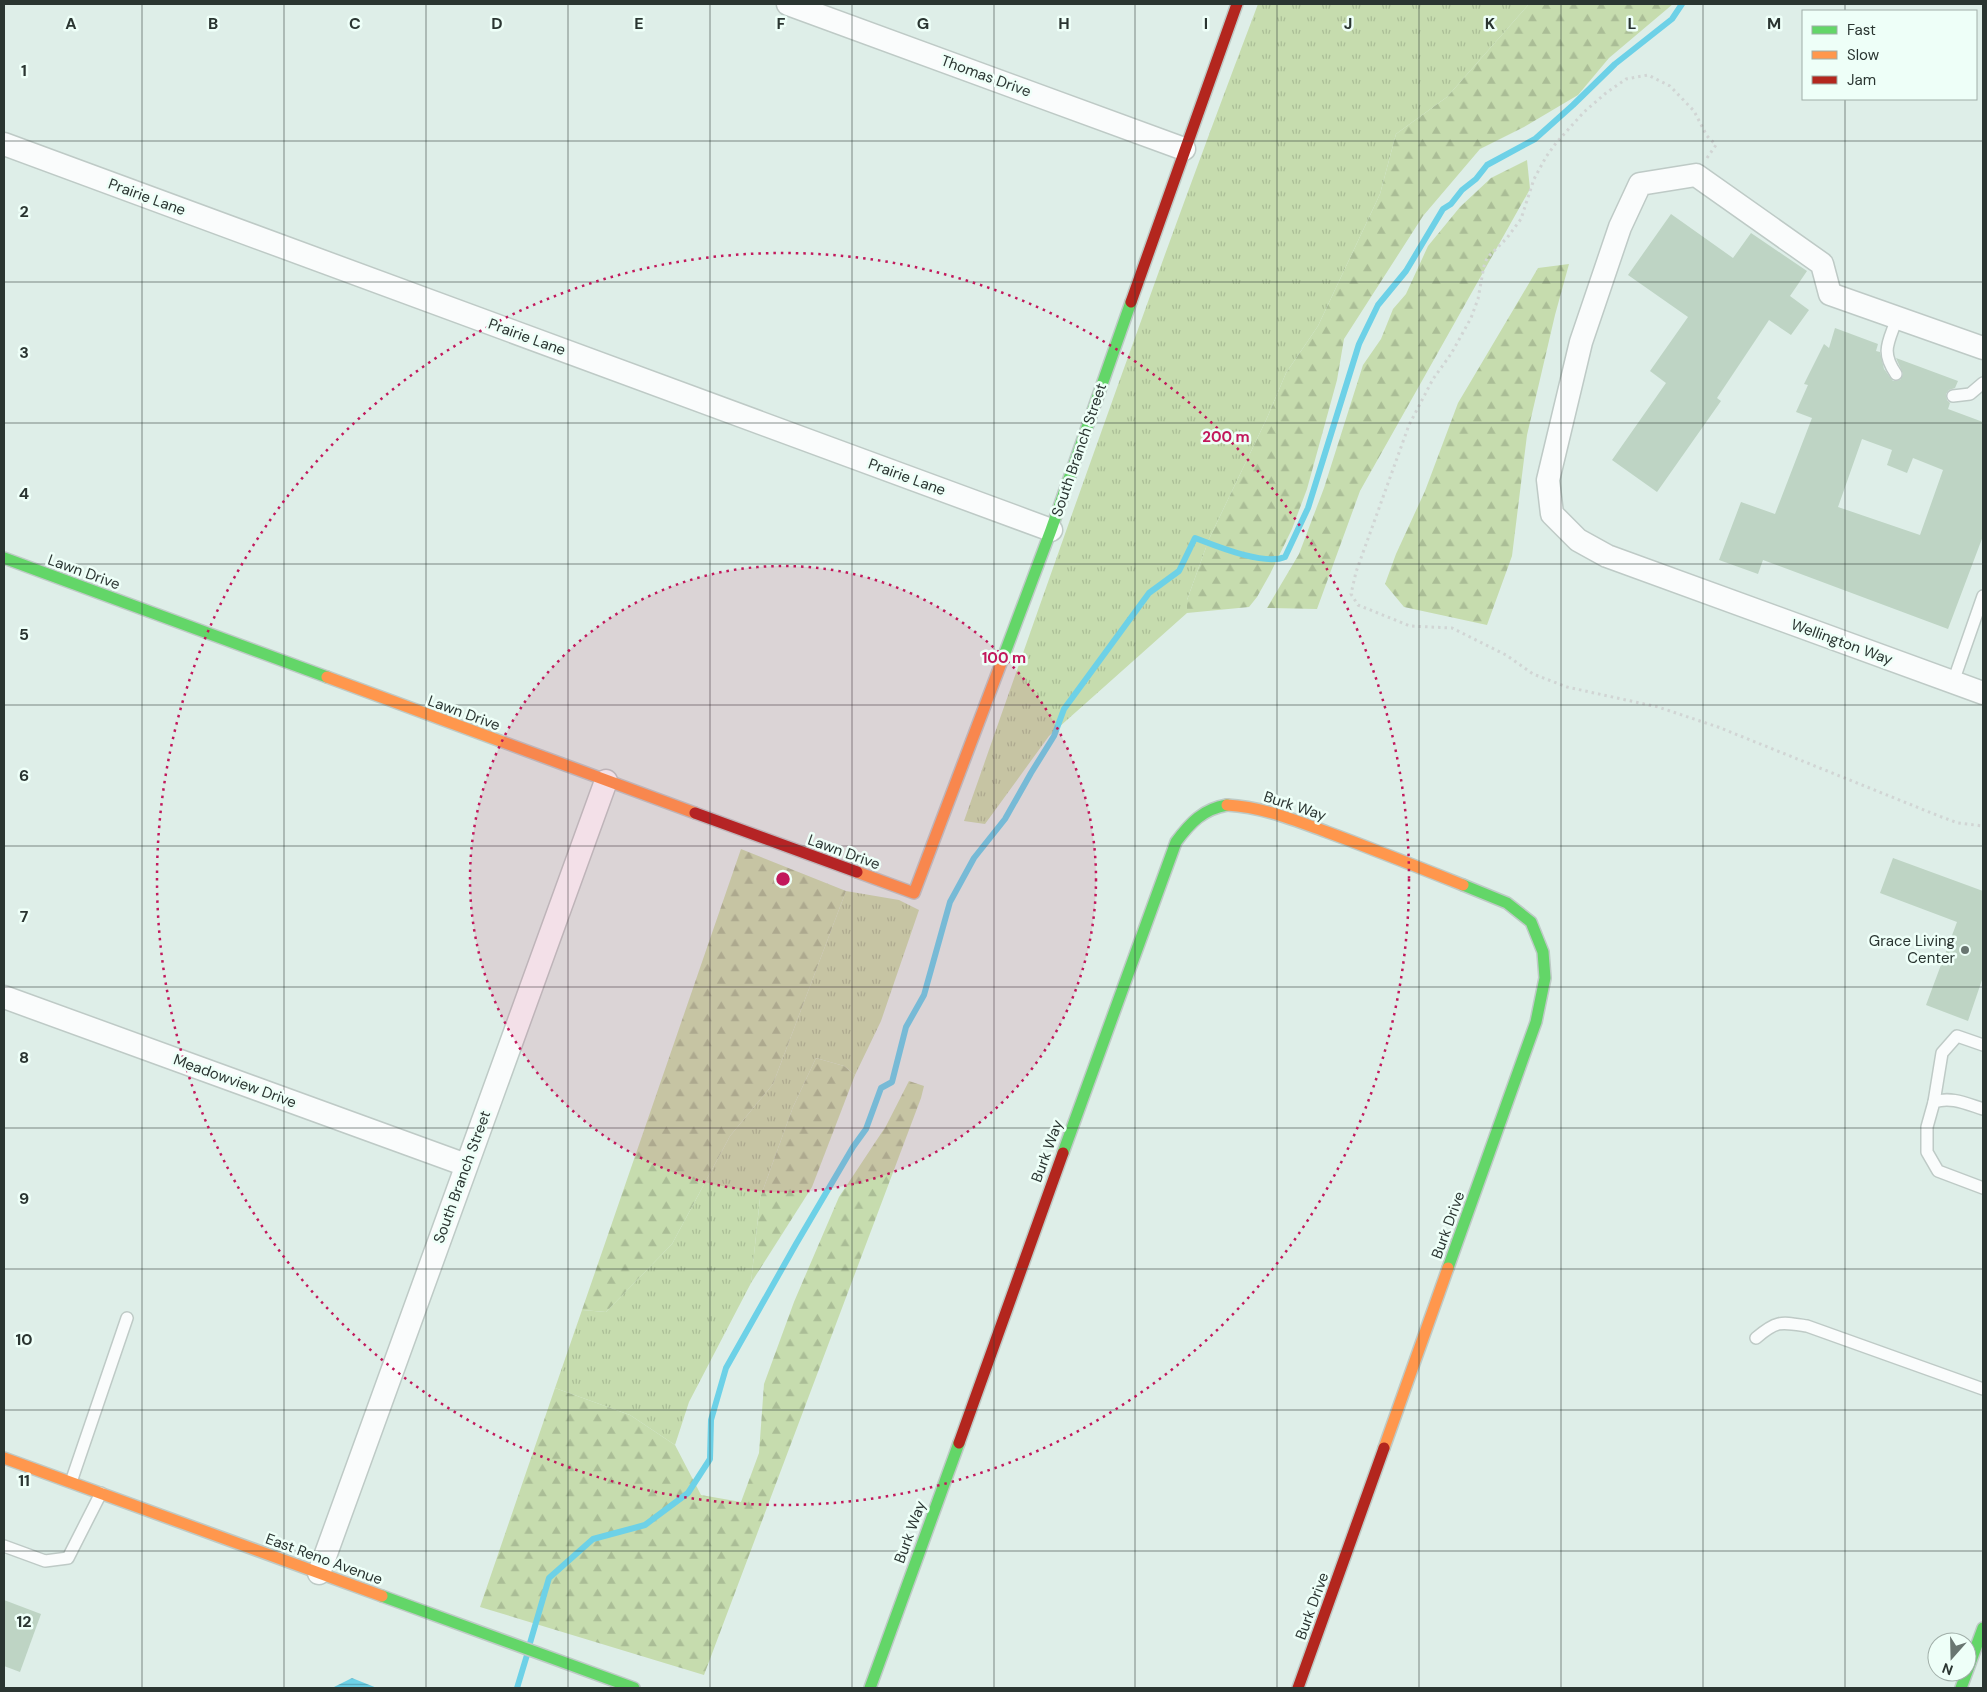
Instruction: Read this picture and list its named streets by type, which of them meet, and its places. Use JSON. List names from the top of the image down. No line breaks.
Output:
{"streets":{"street":["Thomas Drive","Prairie Lane","South Branch Street","Lawn Drive","Wellington Way","Burk Way","Meadowview Drive","Burk Drive","East Reno Avenue"]},"crossings":[["Thomas Drive","South Branch Street"],["Prairie Lane","South Branch Street"],["South Branch Street","Lawn Drive"],["South Branch Street","Meadowview Drive"],["South Branch Street","East Reno Avenue"],["Burk Way","Burk Drive"]],"places":["Grace Living Center"],"legend":["Fast","Slow","Jam"],"north":"bottom","grid":{"columns":["A","B","C","D","E","F","G","H","I","J","K","L","M"],"rows":["1","2","3","4","5","6","7","8","9","10","11","12"]},"rings":["200 m","100 m"]}
